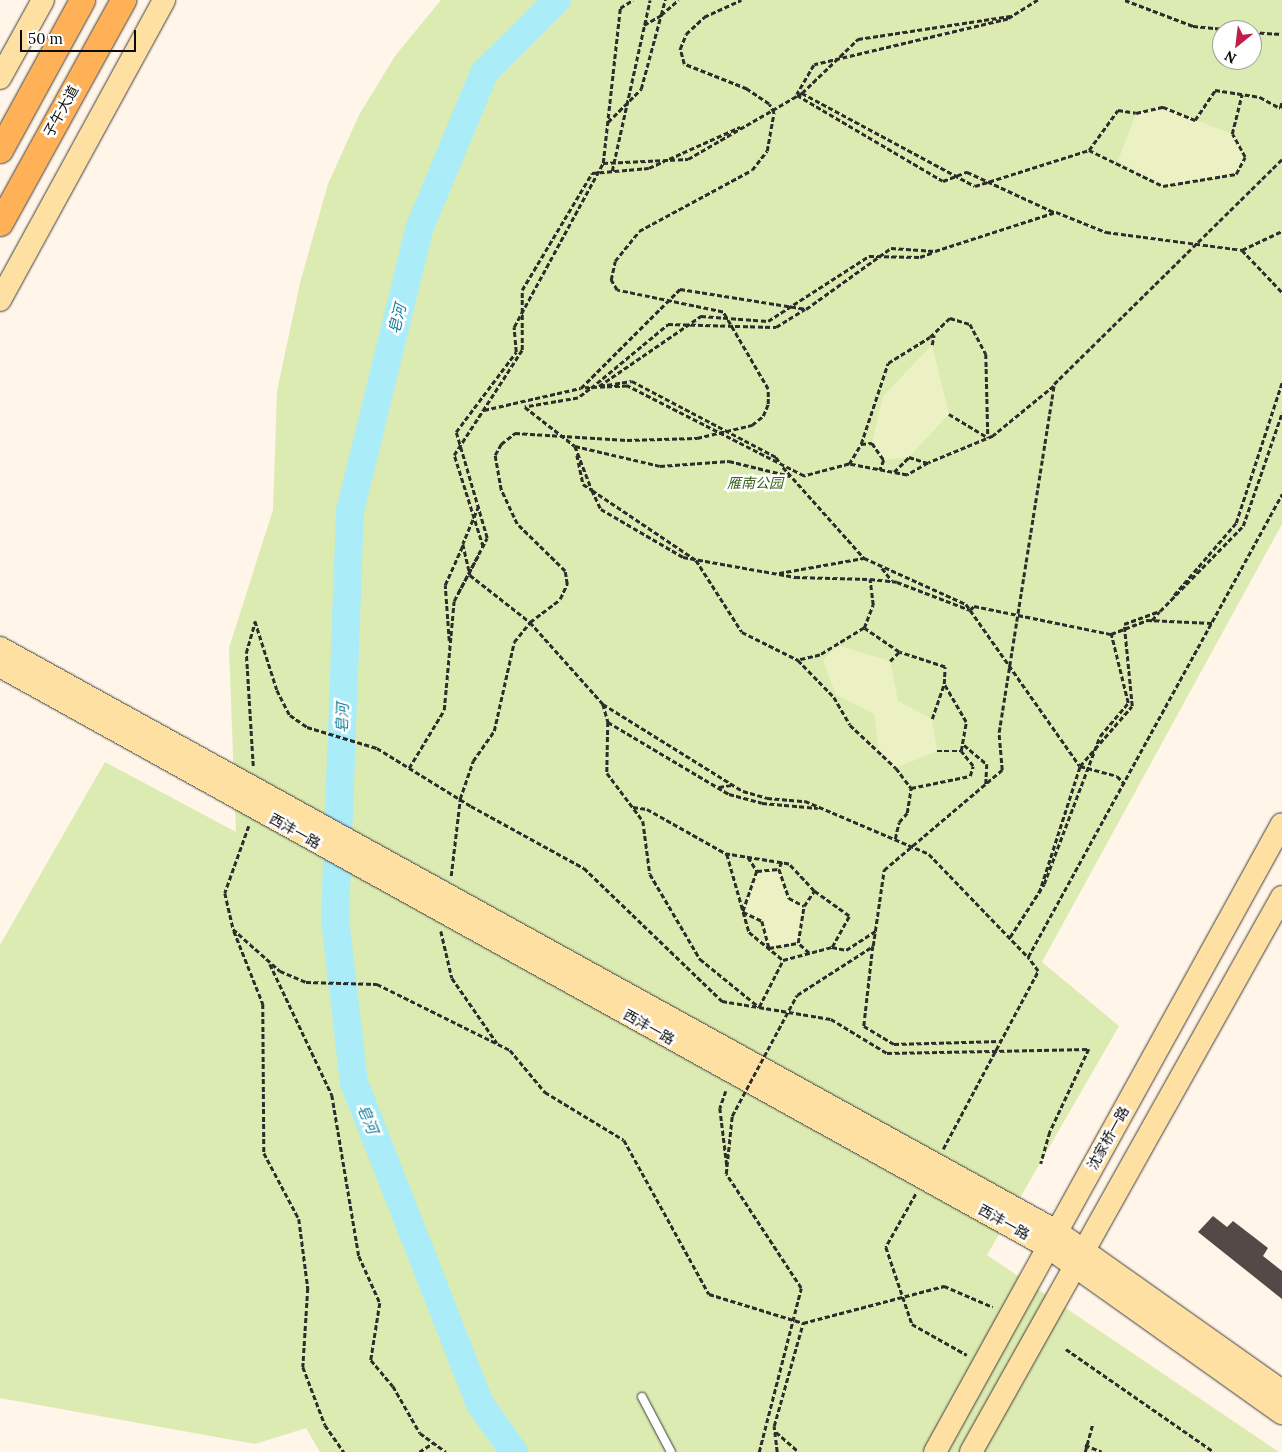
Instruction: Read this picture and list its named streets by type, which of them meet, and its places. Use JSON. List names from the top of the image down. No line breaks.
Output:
{"streets":{"main road":["子午大道","西沣一路","沈家桥一路"]},"crossings":[["西沣一路","沈家桥一路"]],"water":["皂河"],"parks":["雁南公园"],"scale_bar":"50 m","north":"bottom left"}
